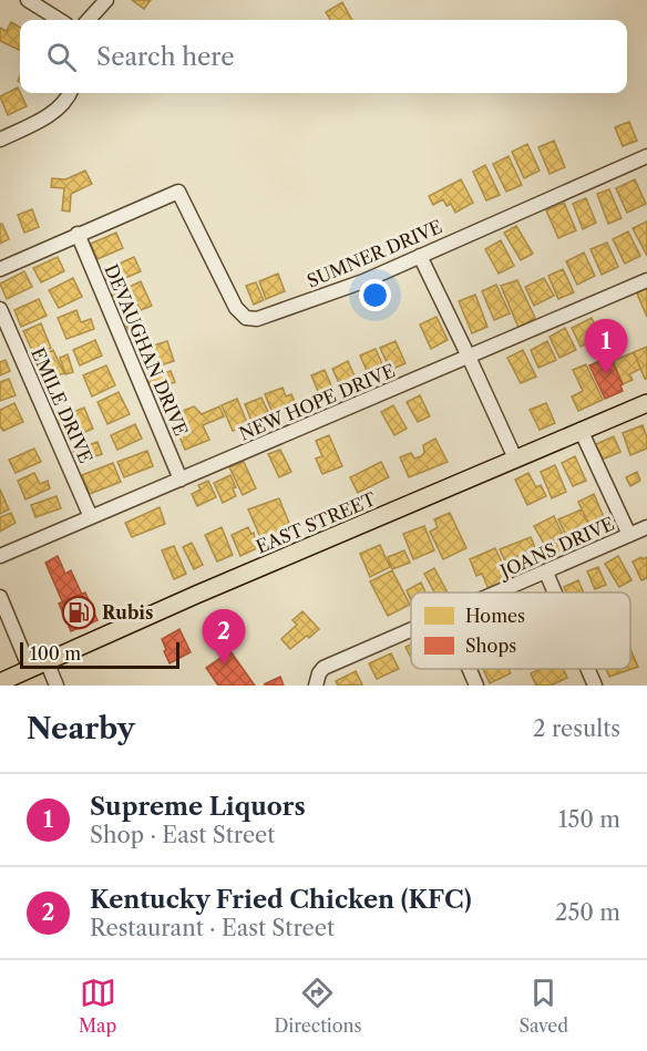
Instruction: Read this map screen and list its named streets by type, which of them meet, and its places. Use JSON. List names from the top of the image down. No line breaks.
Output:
{"streets":{"main road":["EAST STREET"],"street":["SUMNER DRIVE","DEVAUGHAN DRIVE","NEW HOPE DRIVE","EMILE DRIVE","JOANS DRIVE"]},"crossings":[["SUMNER DRIVE","DEVAUGHAN DRIVE"],["DEVAUGHAN DRIVE","NEW HOPE DRIVE"],["NEW HOPE DRIVE","EMILE DRIVE"]],"places":{"fuel station":["Rubis"]},"legend":["Homes","Shops"],"scale_bar":"100 m","page":{"search":"Search here","pins":["1","2"],"scale":"100 m","heading":["Nearby","2 results"],"list":[{"mark":"1","name":"Supreme Liquors","note":"Shop · East Street","value":"150 m"},{"mark":"2","name":"Kentucky Fried Chicken (KFC)","note":"Restaurant · East Street","value":"250 m"}],"nav":["Map","Directions","Saved"]}}
